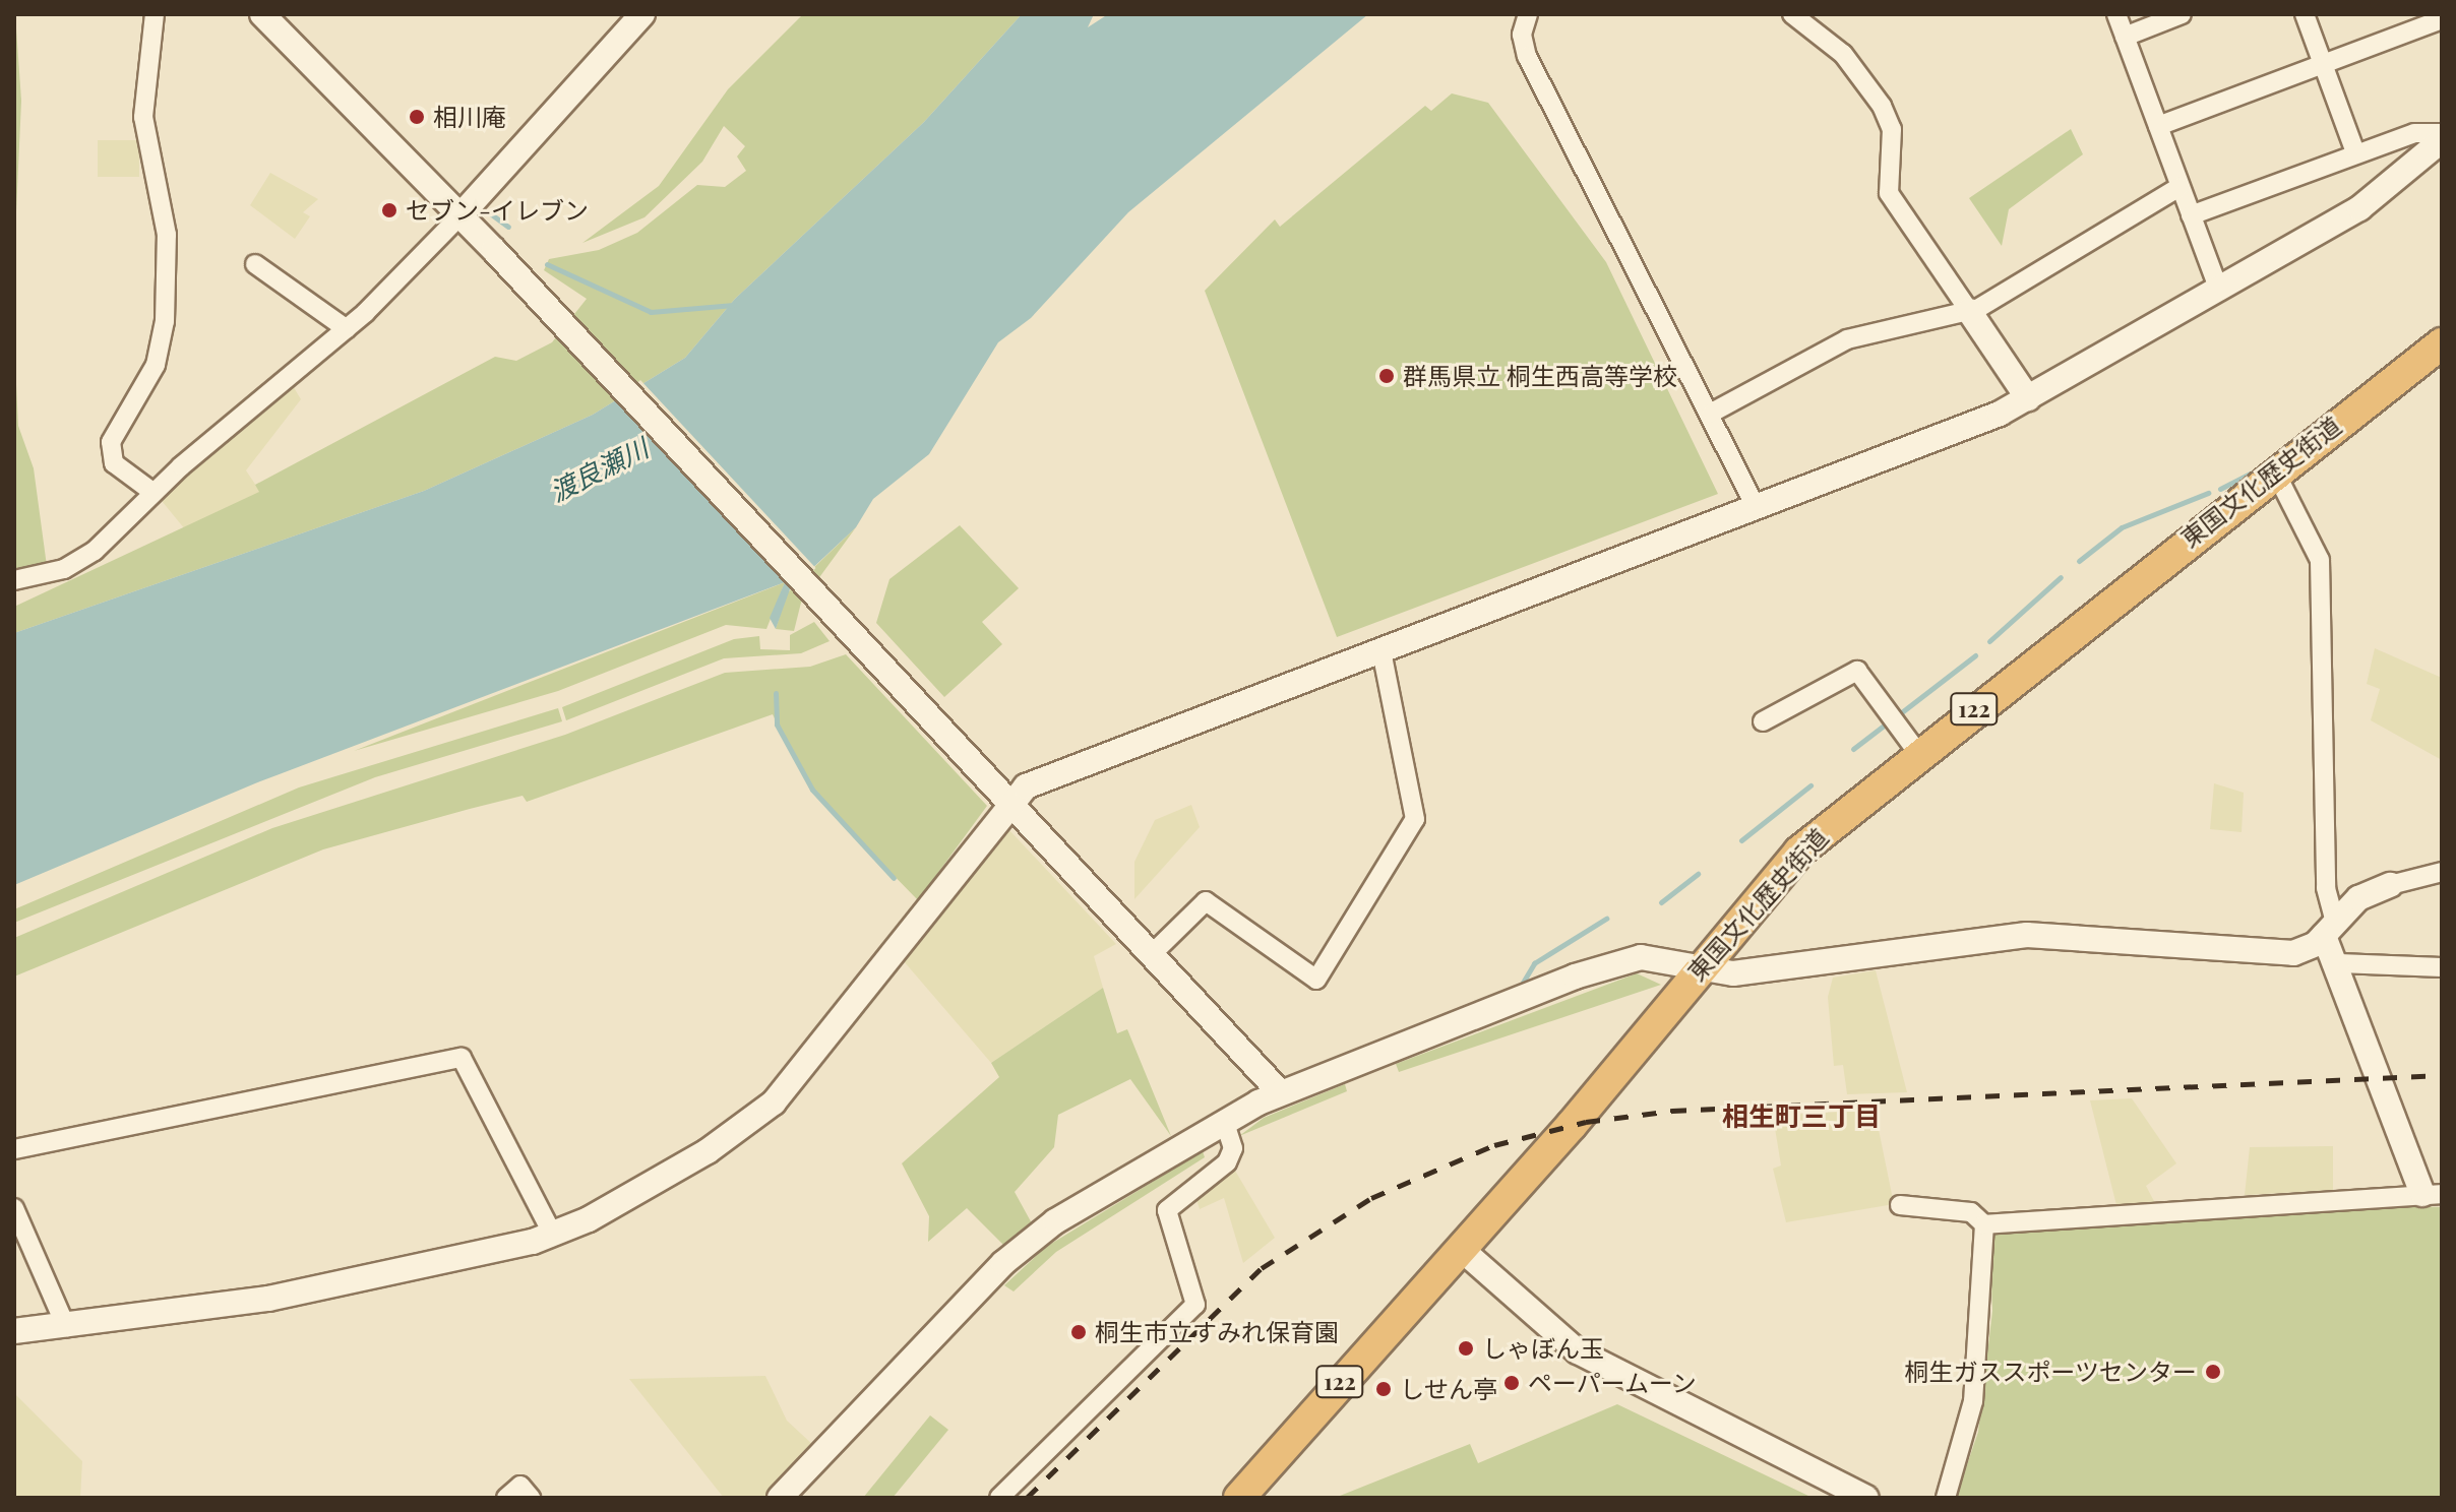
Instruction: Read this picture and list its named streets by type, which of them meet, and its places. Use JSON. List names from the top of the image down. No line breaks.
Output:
{"streets":{"highway":["東国文化歴史街道","122"]},"districts":["相生町三丁目"],"water":["渡良瀬川"],"places":["相川庵","セブン-イレブン","群馬県立 桐生西高等学校","桐生市立すみれ保育園","しゃぼん玉","桐生ガススポーツセンター","ペーパームーン","しせん亭"]}
